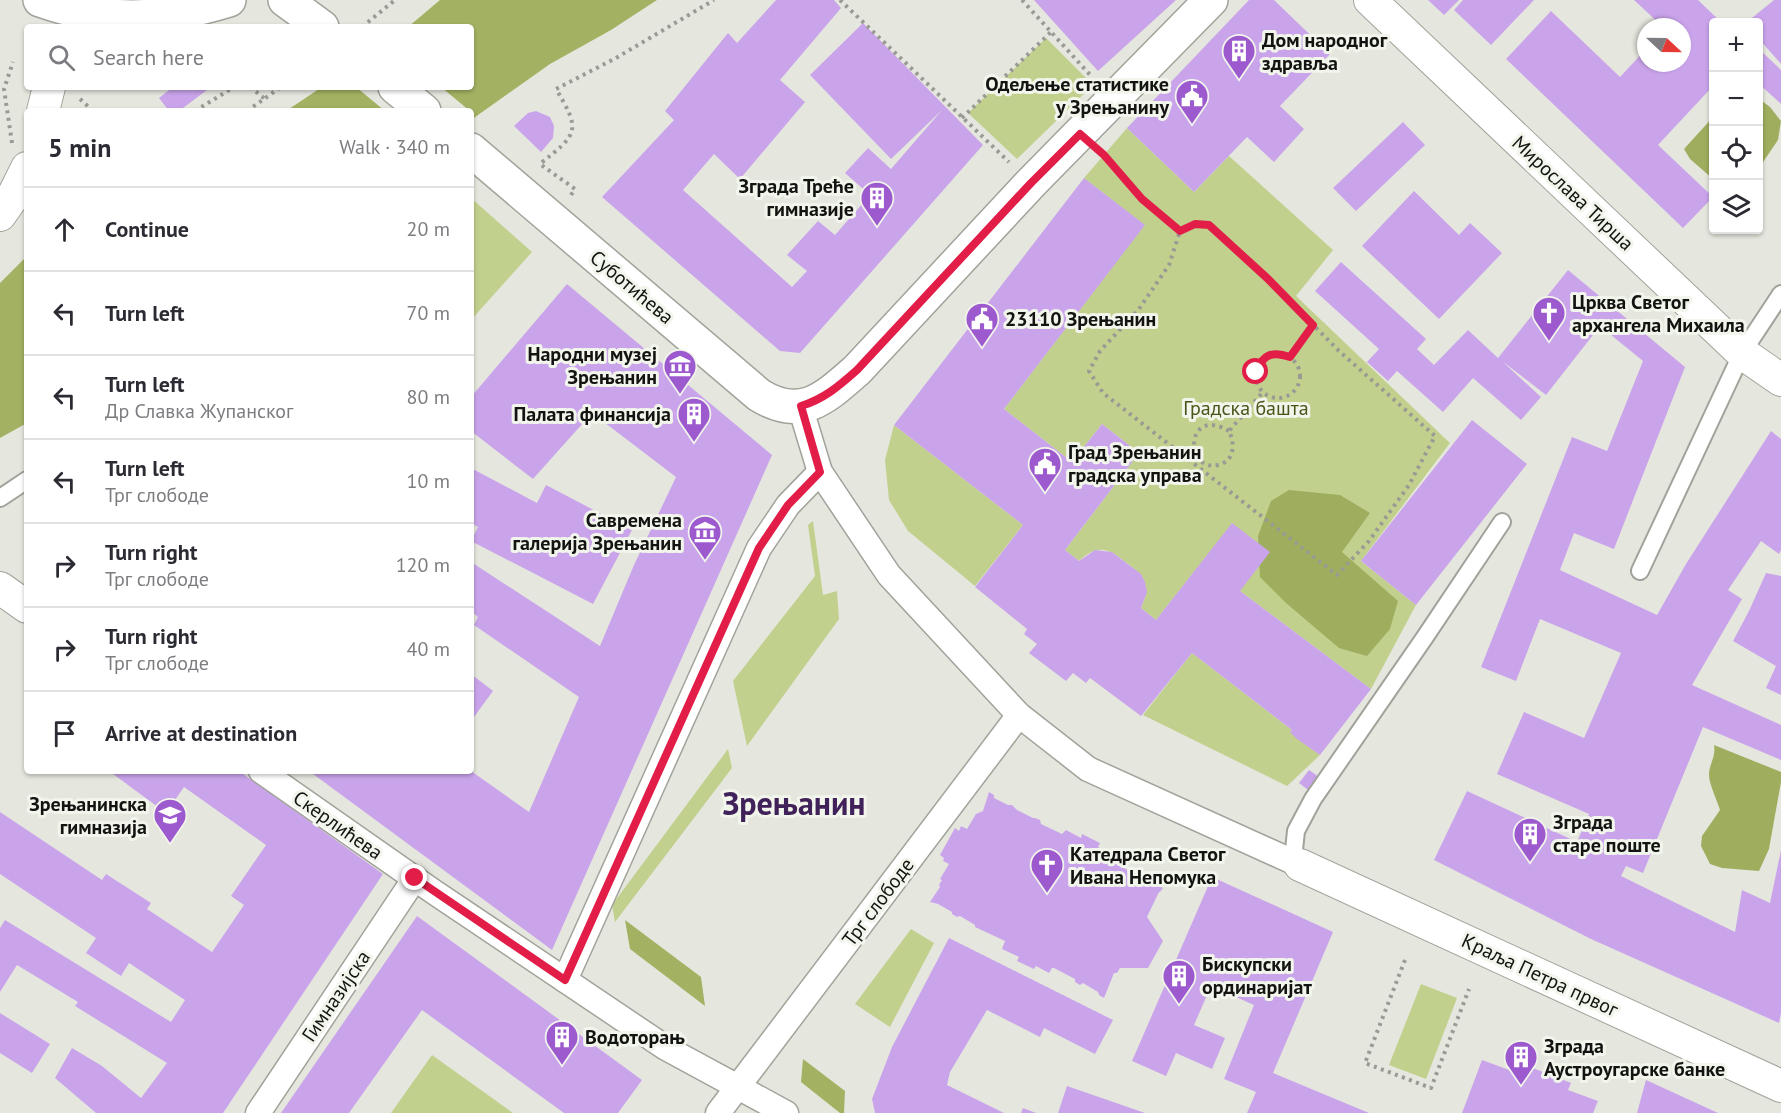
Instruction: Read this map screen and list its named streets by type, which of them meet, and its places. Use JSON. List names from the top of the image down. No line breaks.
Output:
{"streets":{"street":["Мирослава Тирша","Суботићева","Скерлићева","Трг слободе","Краља Петра првог","Гимназијска"]},"crossings":[["Скерлићева","Гимназијска"]],"districts":["Зрењанин"],"parks":["Градска башта"],"places":{"building":["Дом народног здравља","Зграда Треће гимназије","Палата финансија","Зграда старе поште","Бискупски ординаријат","Водоторањ","Зграда Аустроугарске банке"],"public building":["Одељење статистике у Зрењанину","23110 Зрењанин","Град Зрењанин градска управа"],"church":["Црква Светог архангела Михаила","Катедрала Светог Ивана Непомука"],"museum":["Народни музеј Зрењанин","Савремена галерија Зрењанин"],"school or university":["Зрењанинска гимназија"]},"north":"right","page":{"map_buttons":["+","−"],"search":"Search here","heading":["5 min","Walk · 340 m"],"list":[["Continue","20 m"],["Turn left","70 m"],["Turn left","Др Славка Жупанског","80 m"],["Turn left","Трг слободе","10 m"],["Turn right","Трг слободе","120 m"],["Turn right","Трг слободе","40 m"],"Arrive at destination"]}}
